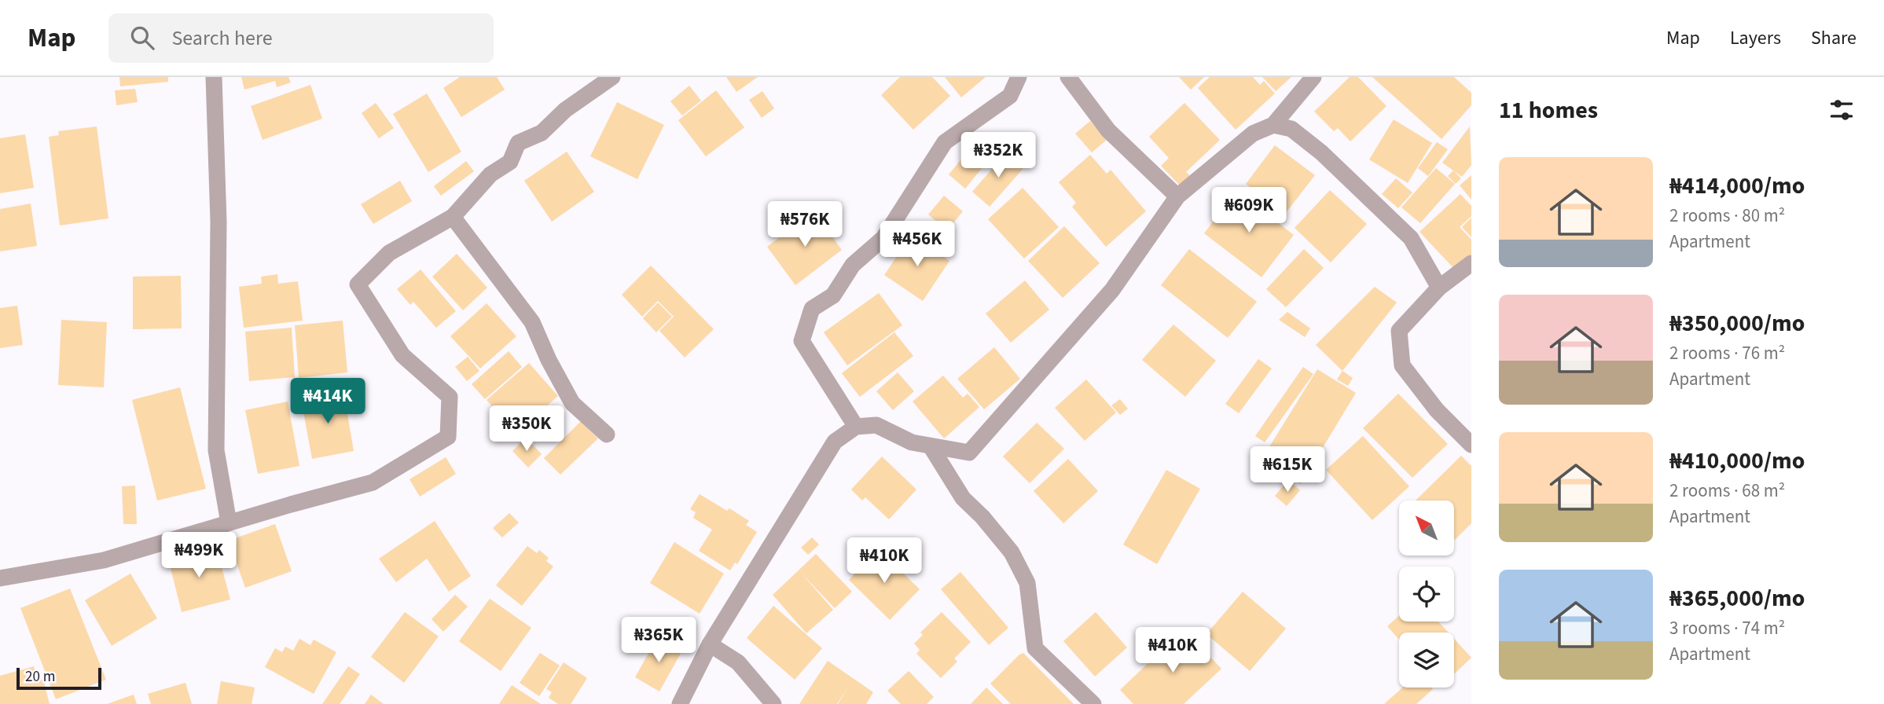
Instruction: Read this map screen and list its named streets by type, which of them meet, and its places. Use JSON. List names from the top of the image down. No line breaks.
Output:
{"scale_bar":"20 m","north":"top left","page":{"header":"Map","search":"Search here","nav":["Map","Layers","Share"],"heading":"11 homes","price":["₦352K","₦609K","₦576K","₦456K","₦414K","₦350K","₦615K","₦499K","₦410K","₦365K","₦410K"],"list":[{"name":"₦414,000/mo","note":"2 rooms · 80 m² · Apartment"},{"name":"₦350,000/mo","note":"2 rooms · 76 m² · Apartment"},{"name":"₦410,000/mo","note":"2 rooms · 68 m² · Apartment"},{"name":"₦365,000/mo","note":"3 rooms · 74 m² · Apartment"}],"scale":"20 m"}}
